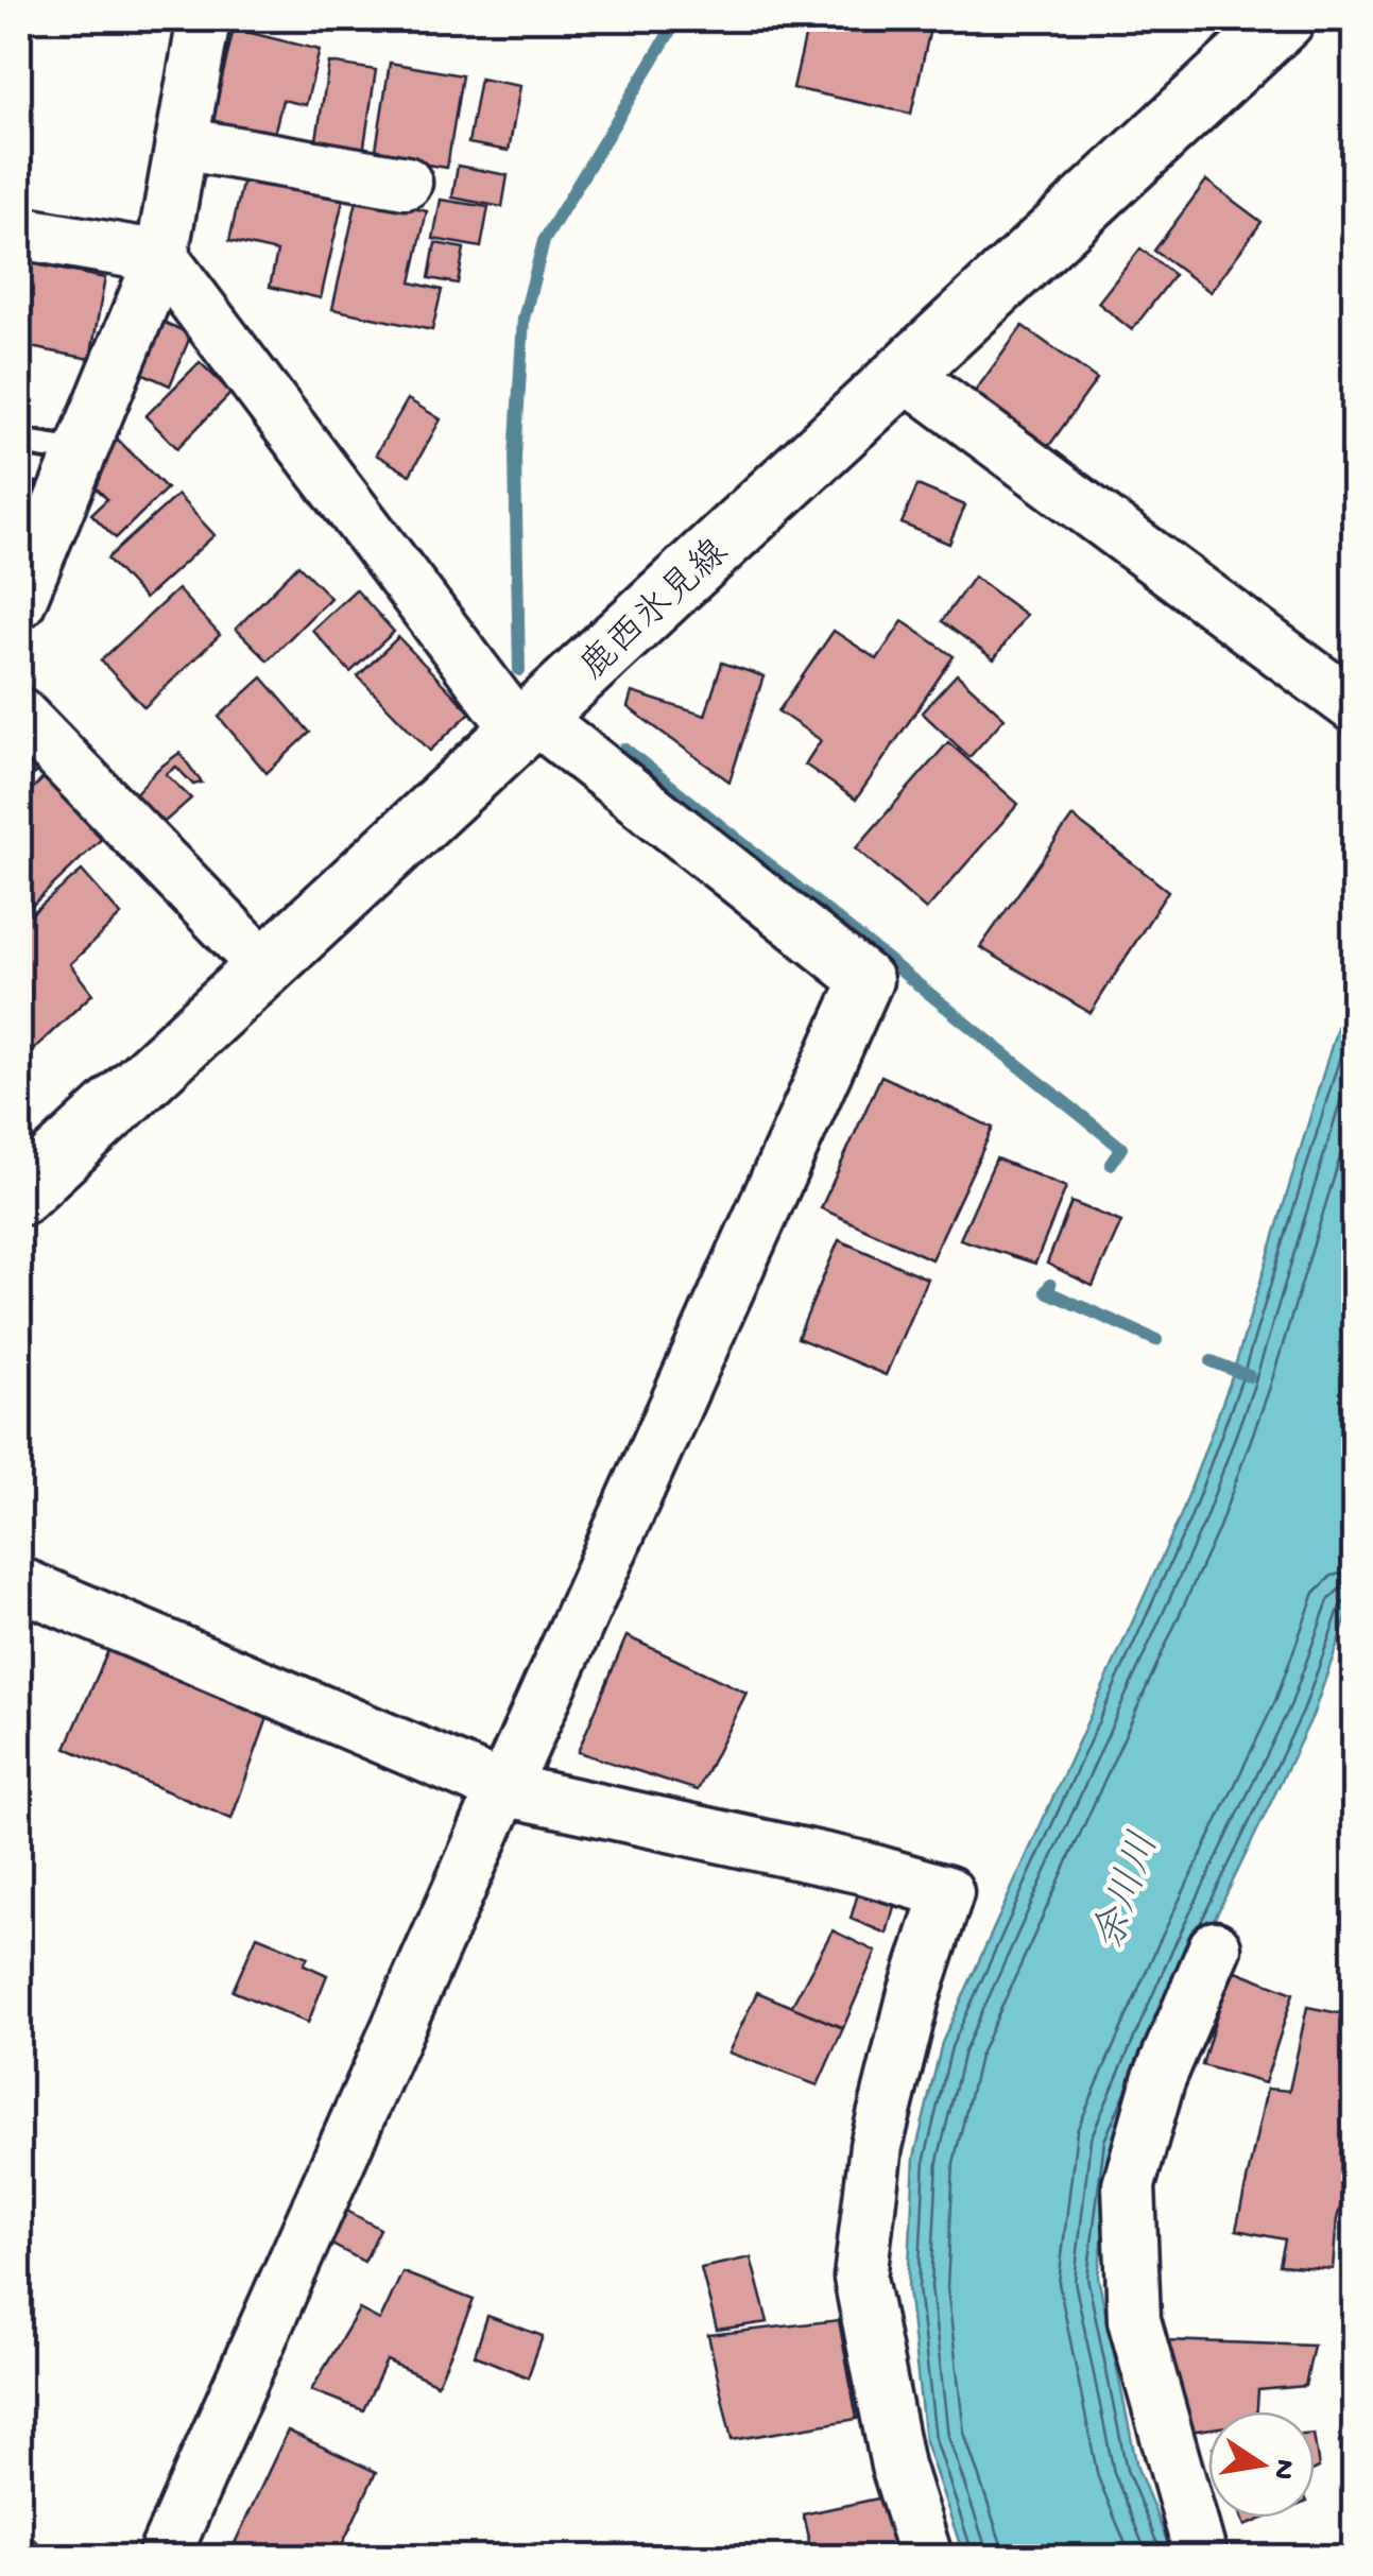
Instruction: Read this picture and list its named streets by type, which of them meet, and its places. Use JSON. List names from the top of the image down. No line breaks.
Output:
{"streets":{"main road":["鹿西氷見線"]},"water":["余川川"],"north":"right"}
